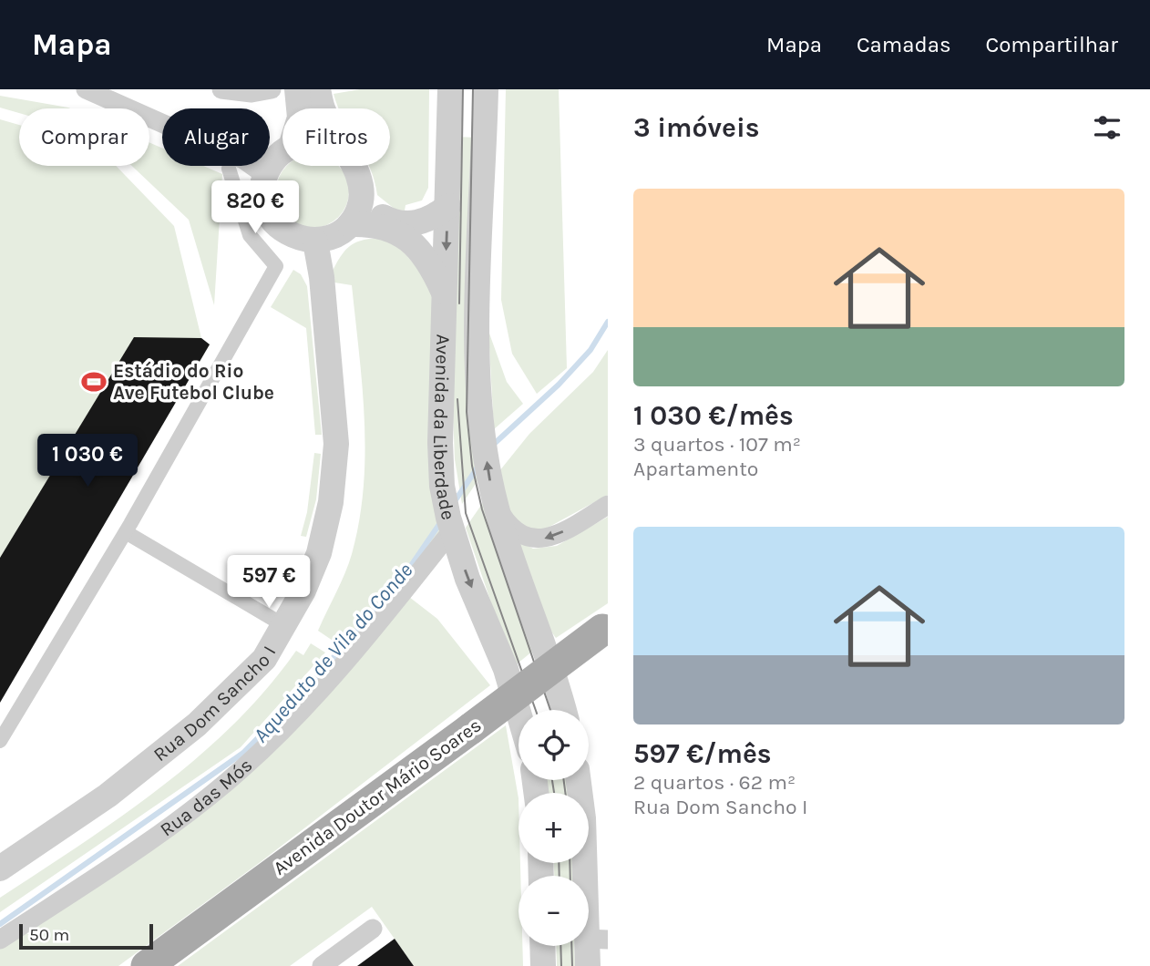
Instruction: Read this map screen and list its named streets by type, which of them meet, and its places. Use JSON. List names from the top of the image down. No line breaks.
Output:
{"streets":{"main road":["Avenida Doutor Mário Soares"],"street":["Avenida da Liberdade","Rua Dom Sancho I","Rua das Mós"]},"crossings":[["Avenida da Liberdade","Rua das Mós"]],"water":["Aqueduto de Vila do Conde"],"places":{"sports":["Estádio do Rio Ave Futebol Clube"]},"scale_bar":"50 m","page":{"header":"Mapa","nav":["Mapa","Camadas","Compartilhar"],"heading":"3 imóveis","chip":["Comprar","Alugar","Filtros"],"list":[{"name":"1 030 €/mês","note":"3 quartos · 107 m² · Apartamento"},{"name":"597 €/mês","note":"2 quartos · 62 m² · Rua Dom Sancho I"}],"price":["820 €","1 030 €","597 €"],"map_buttons":["+","−"],"scale":"50 m"}}
